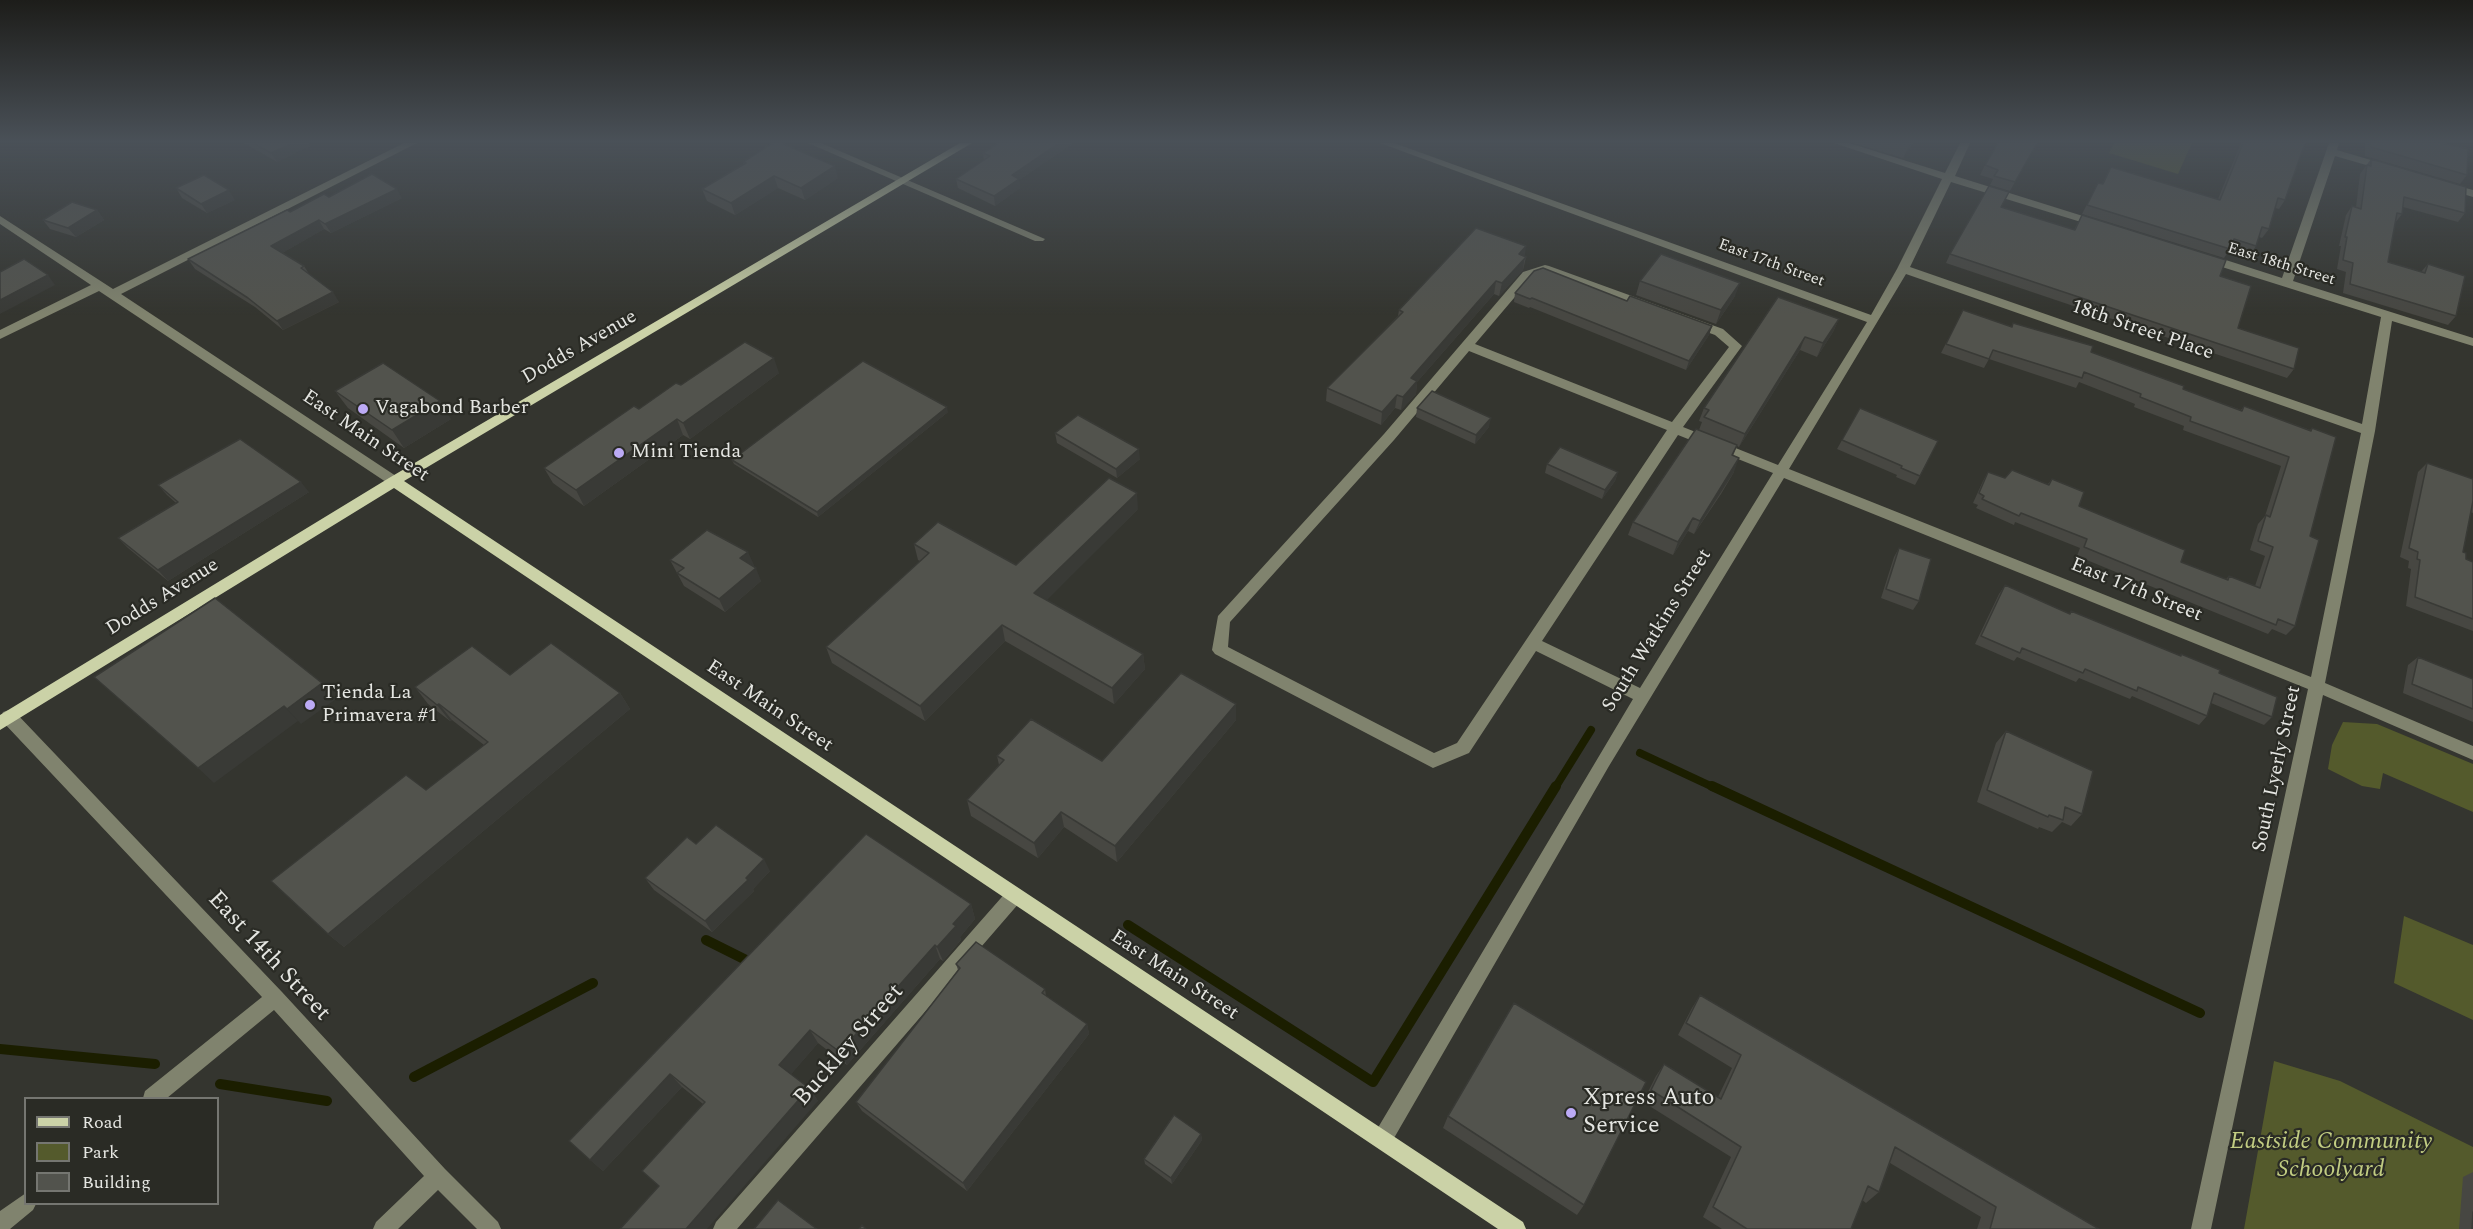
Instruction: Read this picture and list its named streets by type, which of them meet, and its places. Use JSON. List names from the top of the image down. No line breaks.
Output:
{"streets":{"main road":["Dodds Avenue","East Main Street"],"street":["East 17th Street","East 18th Street","18th Street Place","South Watkins Street","South Lyerly Street","East 14th Street","Buckley Street"]},"crossings":[["East 17th Street","South Watkins Street"],["East 17th Street","South Lyerly Street"],["East 18th Street","South Lyerly Street"],["18th Street Place","South Watkins Street"],["18th Street Place","South Lyerly Street"],["Dodds Avenue","East Main Street"],["Dodds Avenue","East 14th Street"],["East Main Street","South Watkins Street"],["East Main Street","Buckley Street"]],"parks":["Eastside Community Schoolyard"],"places":["Vagabond Barber","Mini Tienda","Tienda La Primavera #1","Xpress Auto Service"],"legend":["Road","Park","Building"]}
